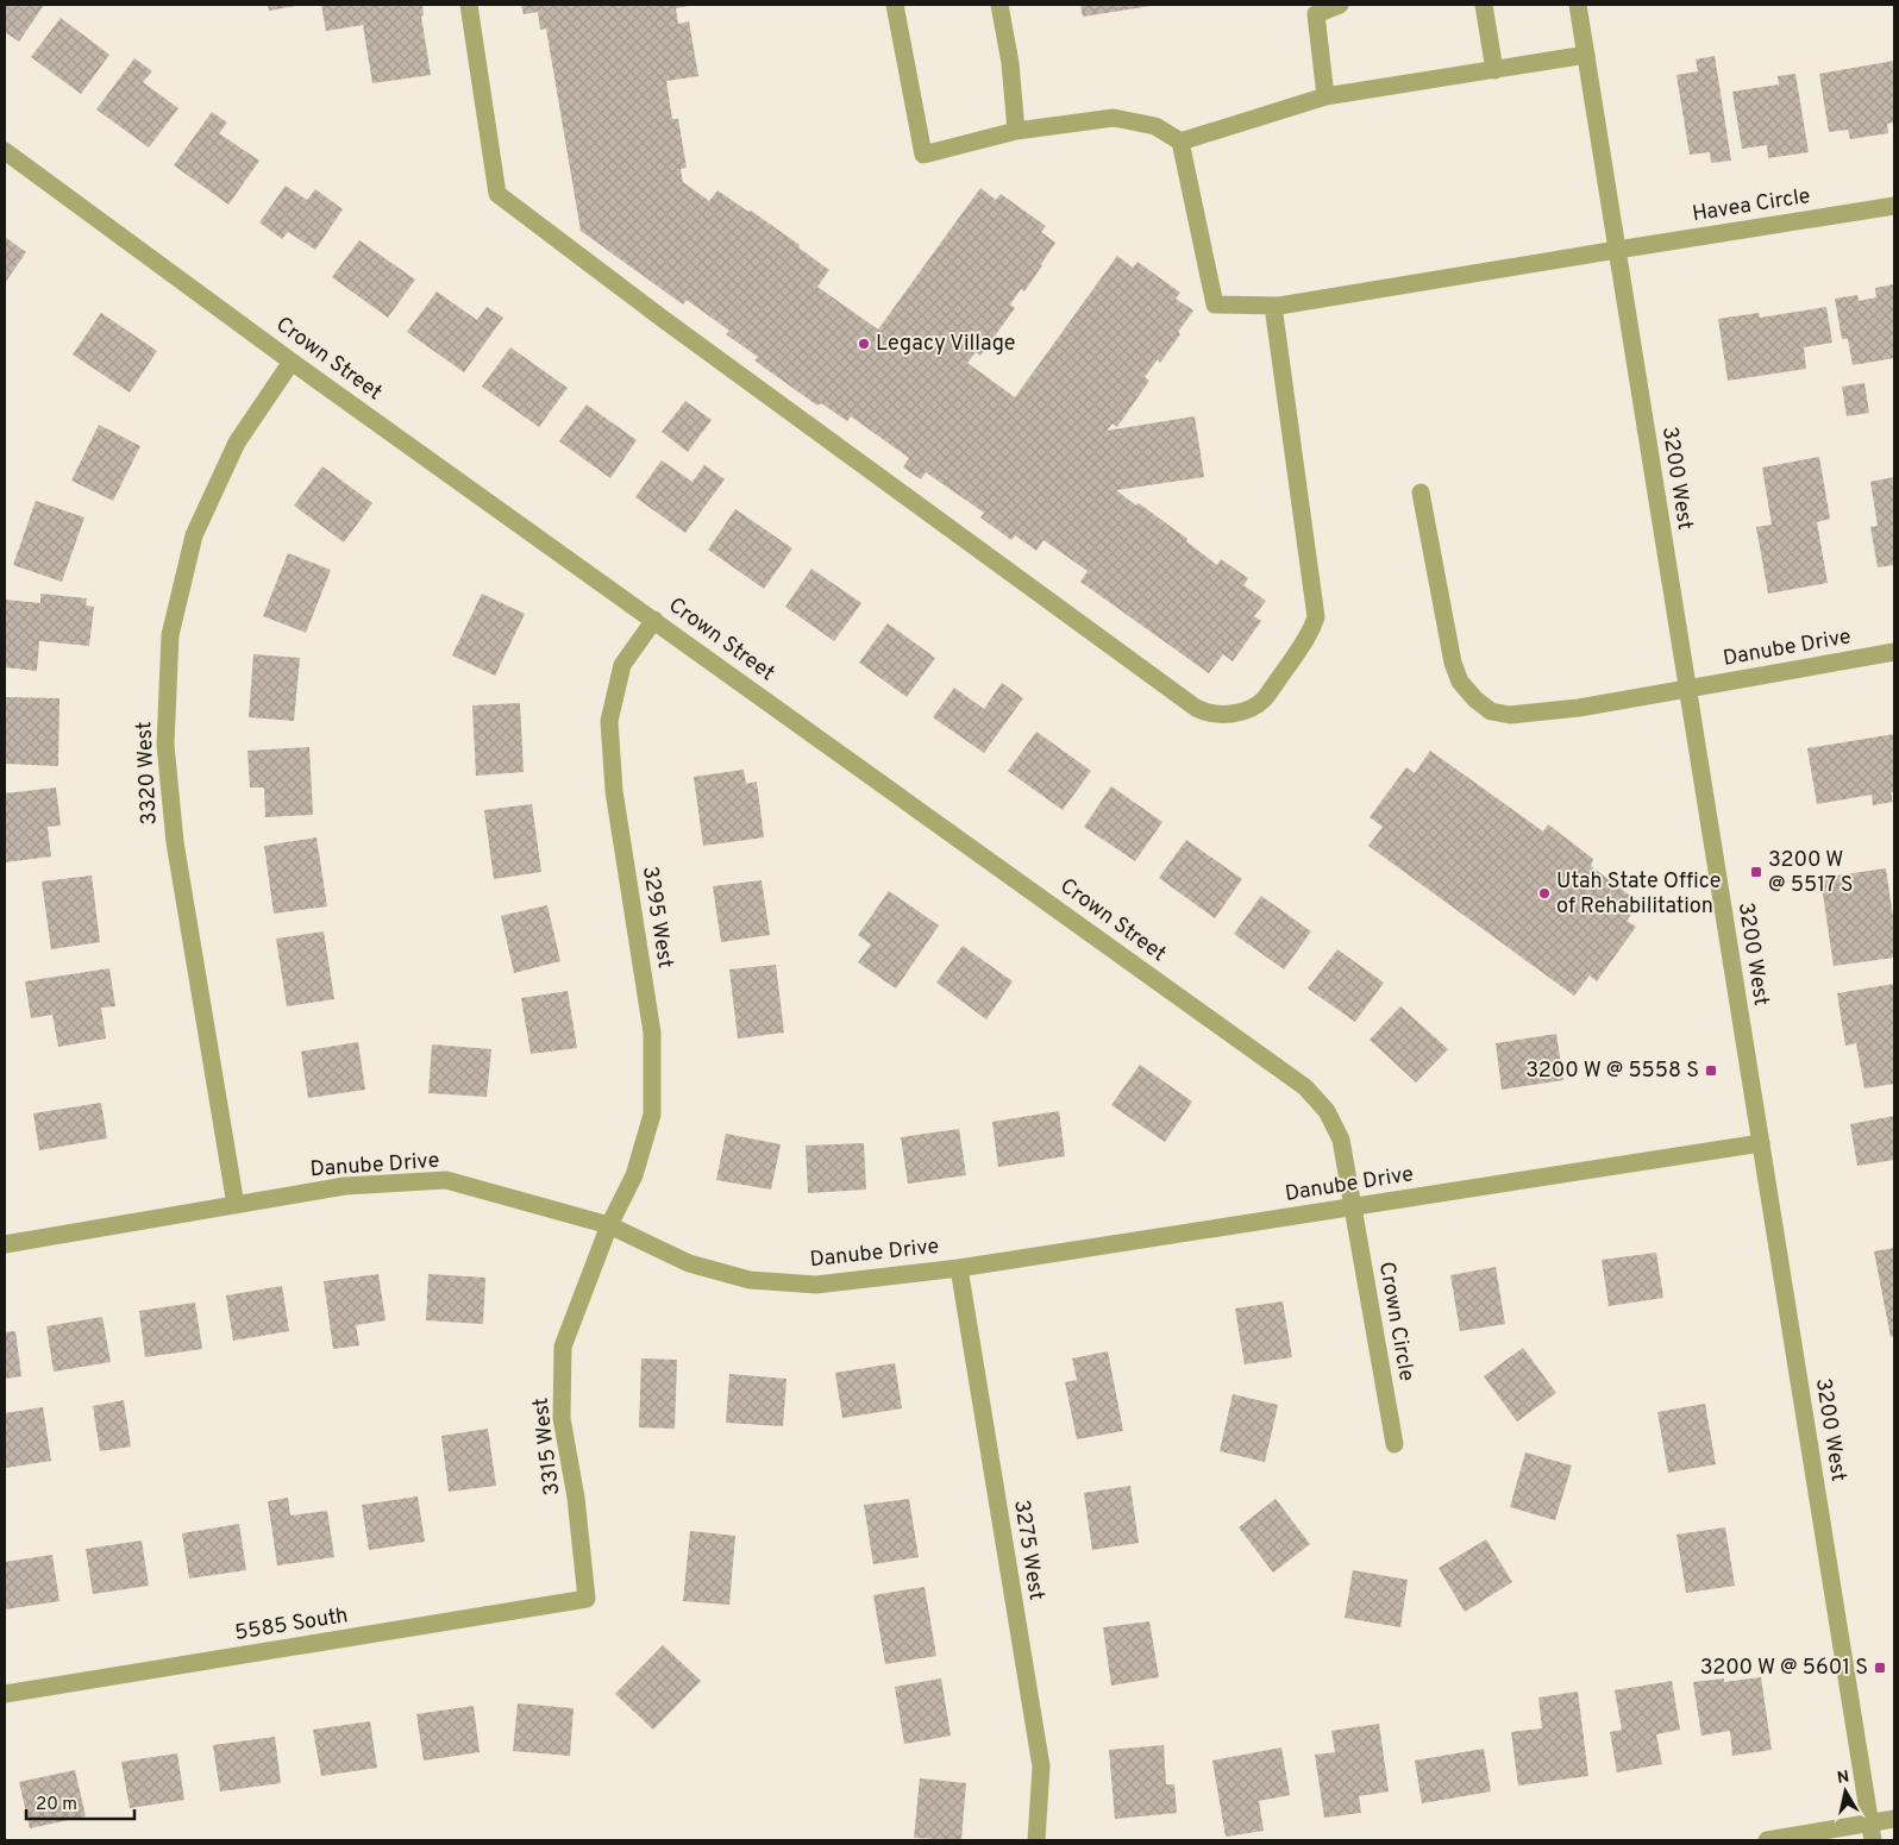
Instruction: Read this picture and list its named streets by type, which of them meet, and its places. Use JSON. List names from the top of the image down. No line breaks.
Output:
{"streets":{"street":["Havea Circle","Crown Street","3200 West","Danube Drive","3320 West","3295 West","Crown Circle","3315 West","3275 West","5585 South"]},"crossings":[["Havea Circle","3200 West"],["Crown Street","Danube Drive"],["Crown Street","3320 West"],["Crown Street","3295 West"],["Crown Street","Crown Circle"],["3200 West","Danube Drive"],["Danube Drive","3320 West"],["Danube Drive","3295 West"],["Danube Drive","Crown Circle"],["Danube Drive","3315 West"],["Danube Drive","3275 West"],["3295 West","3315 West"],["3315 West","5585 South"]],"places":{"other":["Legacy Village","Utah State Office of Rehabilitation"],"transit":["3200 W @ 5517 S","3200 W @ 5558 S","3200 W @ 5601 S"]},"scale_bar":"20 m","north":"top"}
